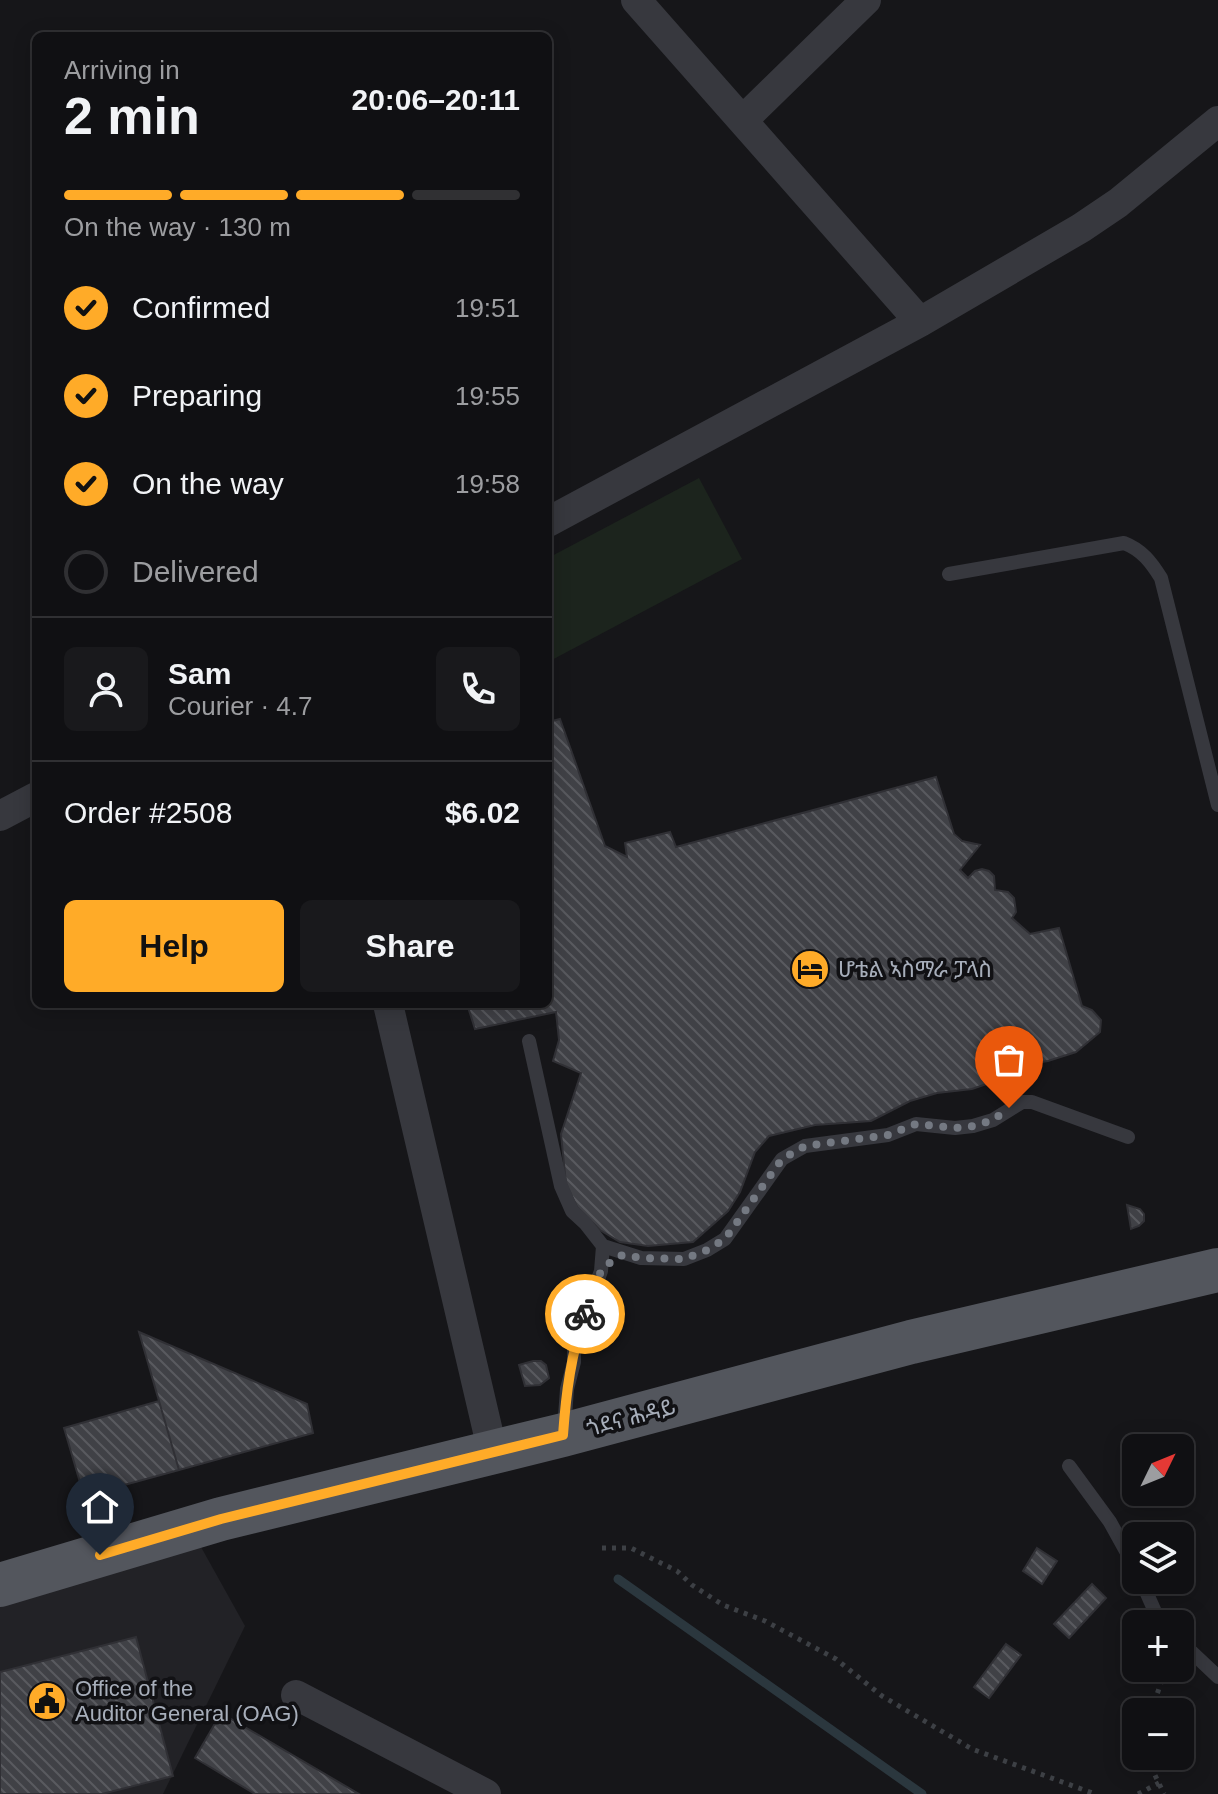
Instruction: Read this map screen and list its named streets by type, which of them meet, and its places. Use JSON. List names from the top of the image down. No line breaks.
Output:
{"streets":{"main road":["ጎደና ሕዳይ"]},"places":{"hotel":["ሆቴል ኣስማራ ፓላስ"],"public building":["Office of the Auditor General (OAG)"]},"north":"top right","page":{"heading":["2 min","Arriving in","20:06–20:11"],"panel":["Sam","Courier · 4.7","Order #2508","$6.02"],"bar":"On the way · 130 m","list":[["Confirmed","19:51"],["Preparing","19:55"],["On the way","19:58"],"Delivered"],"buttons":["Help","Share"],"map_buttons":["+","−"]}}
